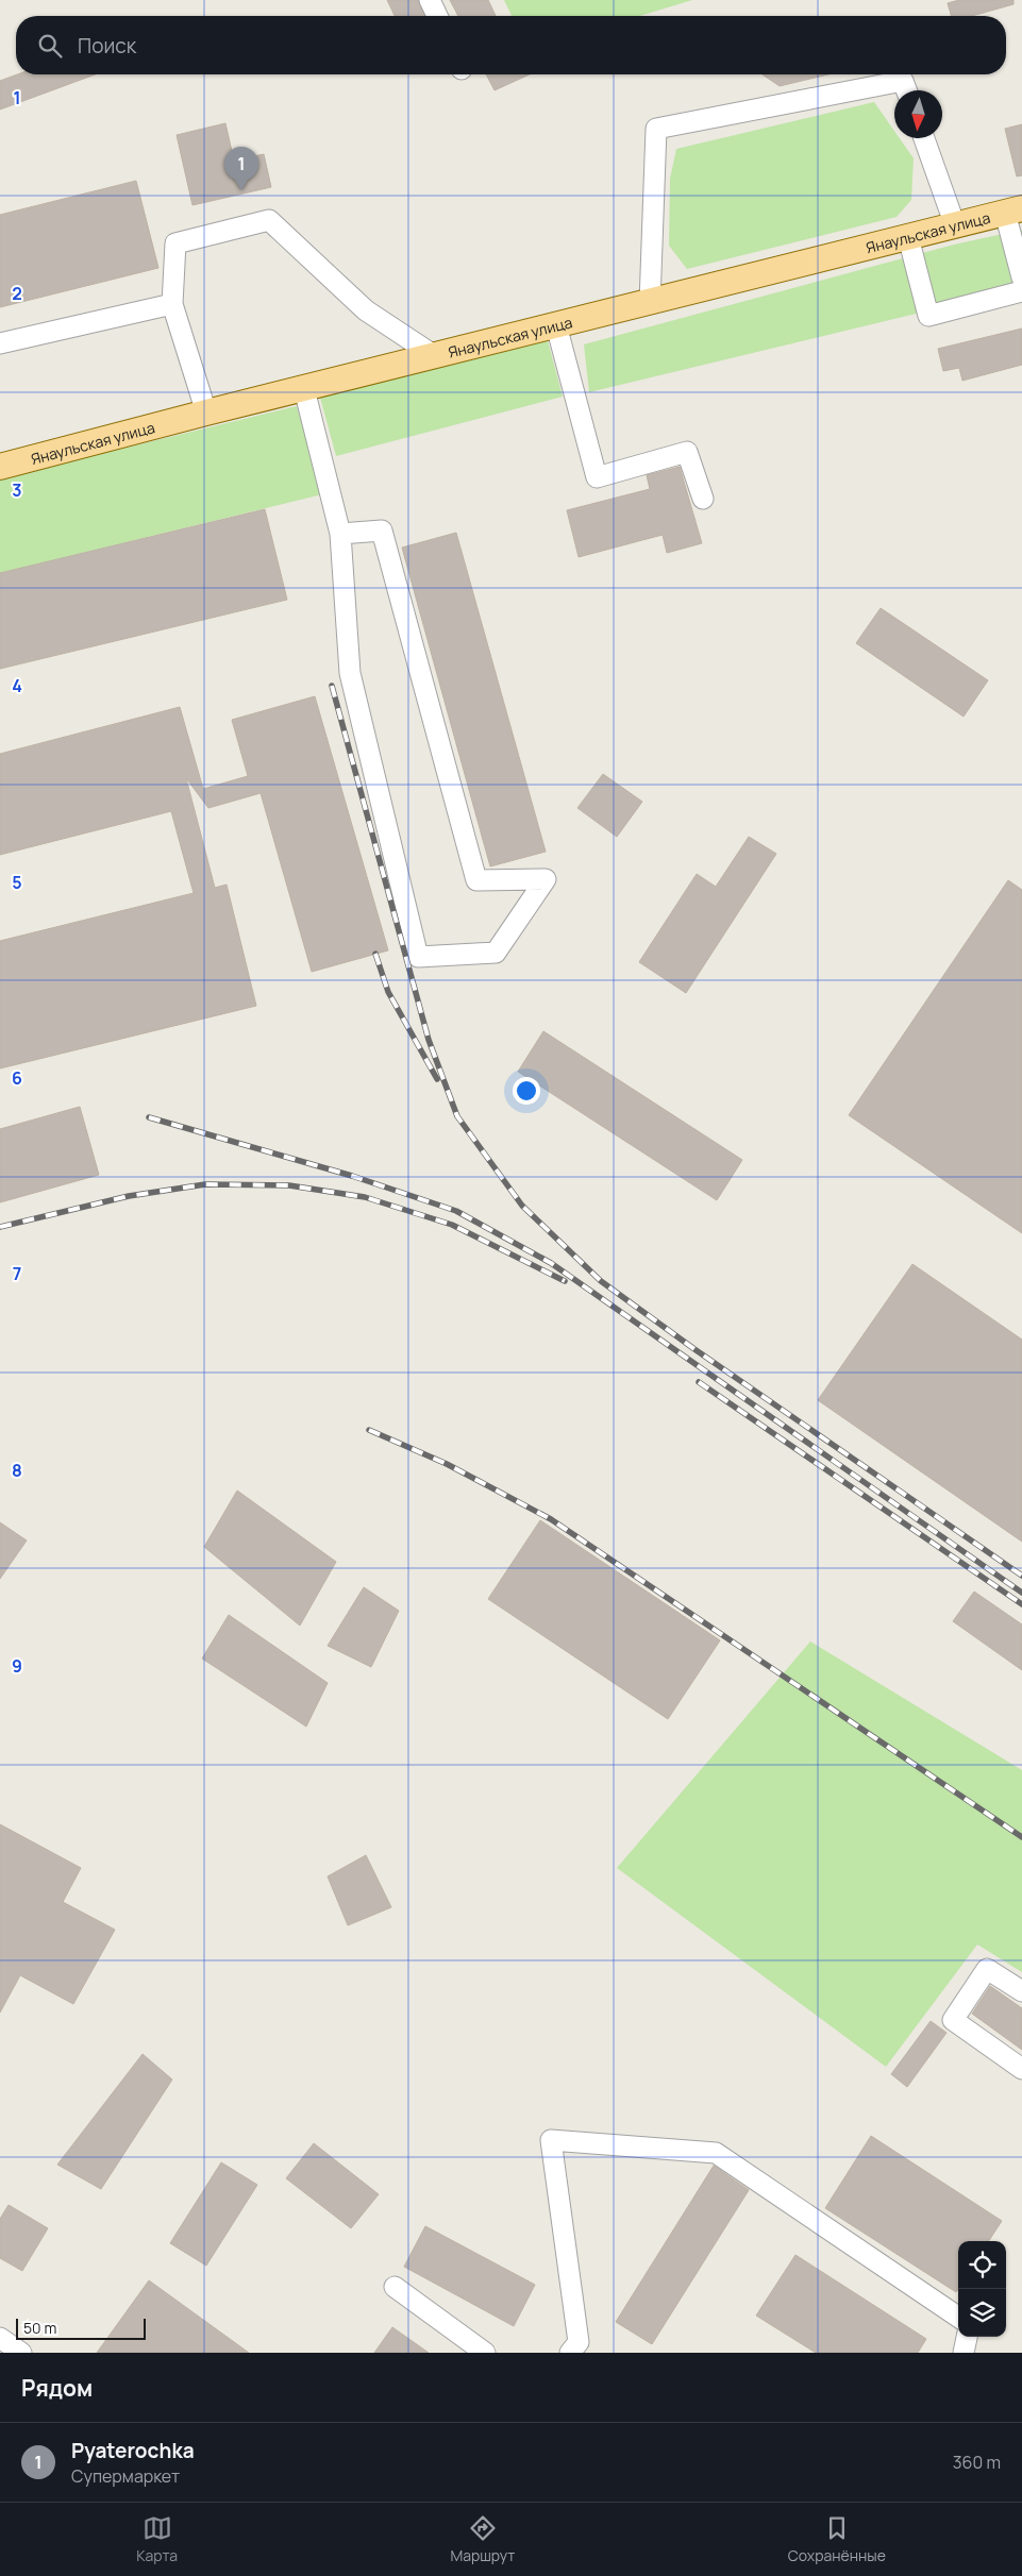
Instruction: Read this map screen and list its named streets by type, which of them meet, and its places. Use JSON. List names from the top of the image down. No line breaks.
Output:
{"streets":{"main road":["Янаульская улица"]},"scale_bar":"50 m","north":"bottom","page":{"search":"Поиск","pins":"1","scale":"50 m","heading":"Рядом","list":[{"mark":"1","name":"Pyaterochka","note":"Супермаркет","value":"360 m"}],"nav":["Карта","Маршрут","Сохранённые"]},"grid":{"rows":["1","2","3","4","5","6","7","8","9"]}}
